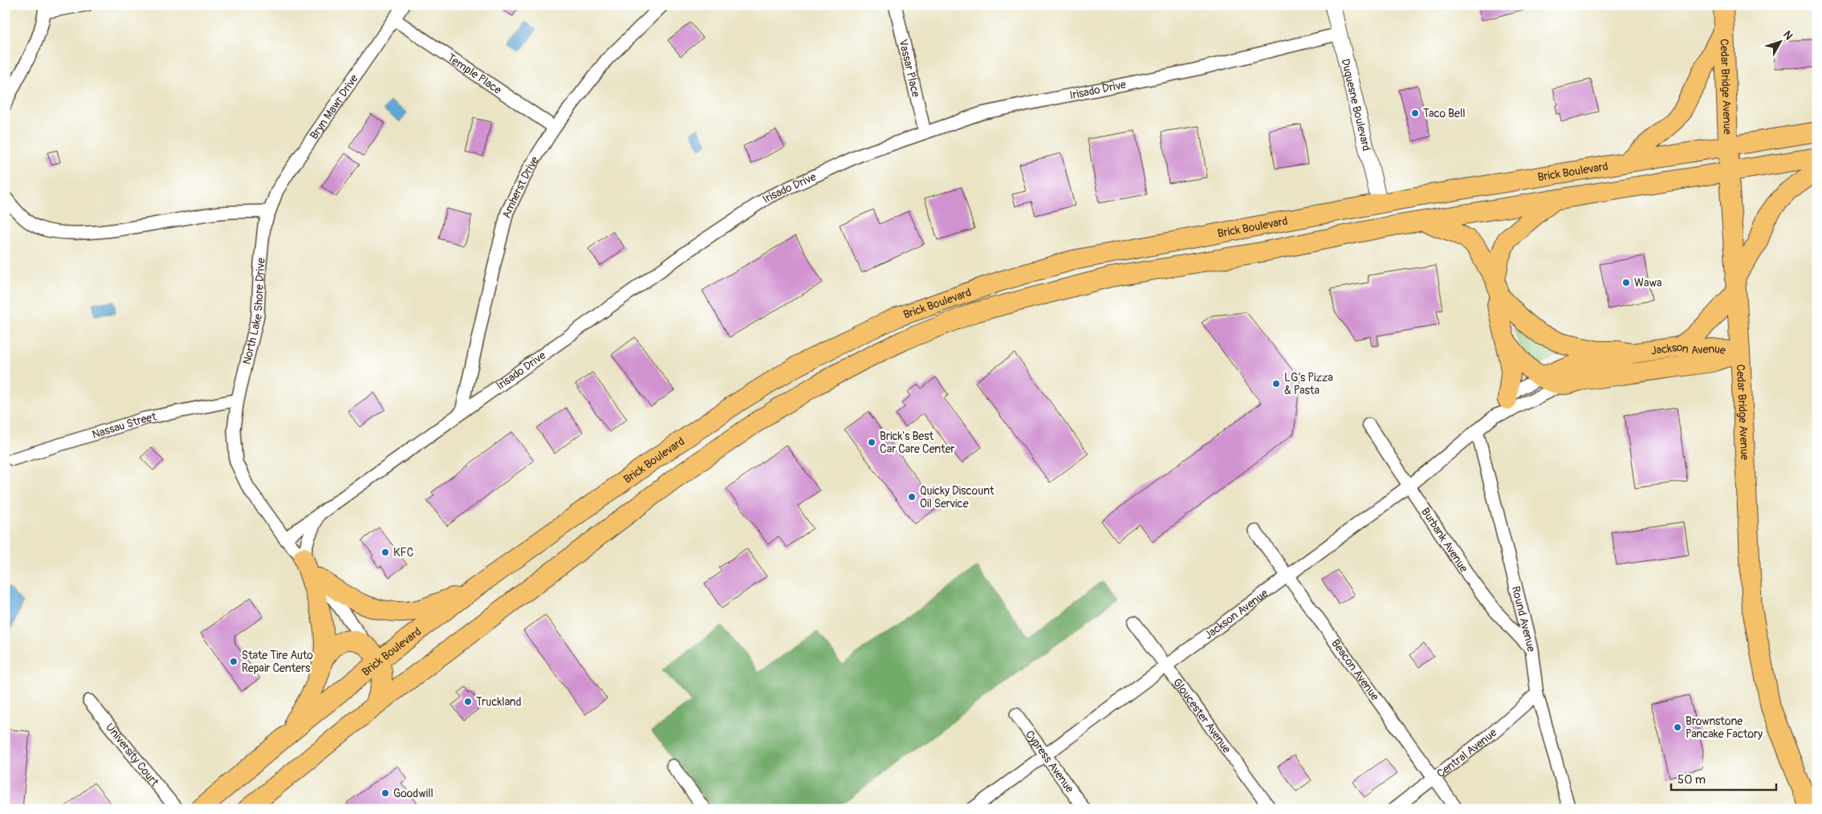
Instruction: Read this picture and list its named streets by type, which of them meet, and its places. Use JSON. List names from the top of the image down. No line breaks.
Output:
{"streets":{"main road":["Cedar Bridge Avenue","Brick Boulevard","Jackson Avenue"],"street":["Vassar Place","Temple Place","Irisado Drive","Duquesne Boulevard","Bryn Mawr Drive","Amherst Drive","North Lake Shore Drive","Nassau Street","Burbank Avenue","Round Avenue","Beacon Avenue","Gloucester Avenue","Central Avenue","University Court","Cypress Avenue"]},"crossings":[["Vassar Place","Irisado Drive"],["Temple Place","Bryn Mawr Drive"],["Temple Place","Amherst Drive"],["Cedar Bridge Avenue","Brick Boulevard"],["Cedar Bridge Avenue","Jackson Avenue"],["Irisado Drive","Duquesne Boulevard"],["Irisado Drive","Amherst Drive"],["Irisado Drive","North Lake Shore Drive"],["Duquesne Boulevard","Brick Boulevard"],["Bryn Mawr Drive","North Lake Shore Drive"],["Brick Boulevard","North Lake Shore Drive"],["North Lake Shore Drive","Nassau Street"],["Jackson Avenue","Burbank Avenue"],["Jackson Avenue","Round Avenue"],["Jackson Avenue","Beacon Avenue"],["Jackson Avenue","Gloucester Avenue"],["Jackson Avenue","Cypress Avenue"],["Burbank Avenue","Round Avenue"],["Round Avenue","Central Avenue"],["Beacon Avenue","Central Avenue"]],"places":["Taco Bell","Wawa","LG’s Pizza & Pasta","Brick's Best Car Care Center","Quicky Discount Oil Service","KFC","State Tire Auto Repair Centers","Truckland","Brownstone Pancake Factory","Goodwill"],"scale_bar":"50 m","north":"top right"}
